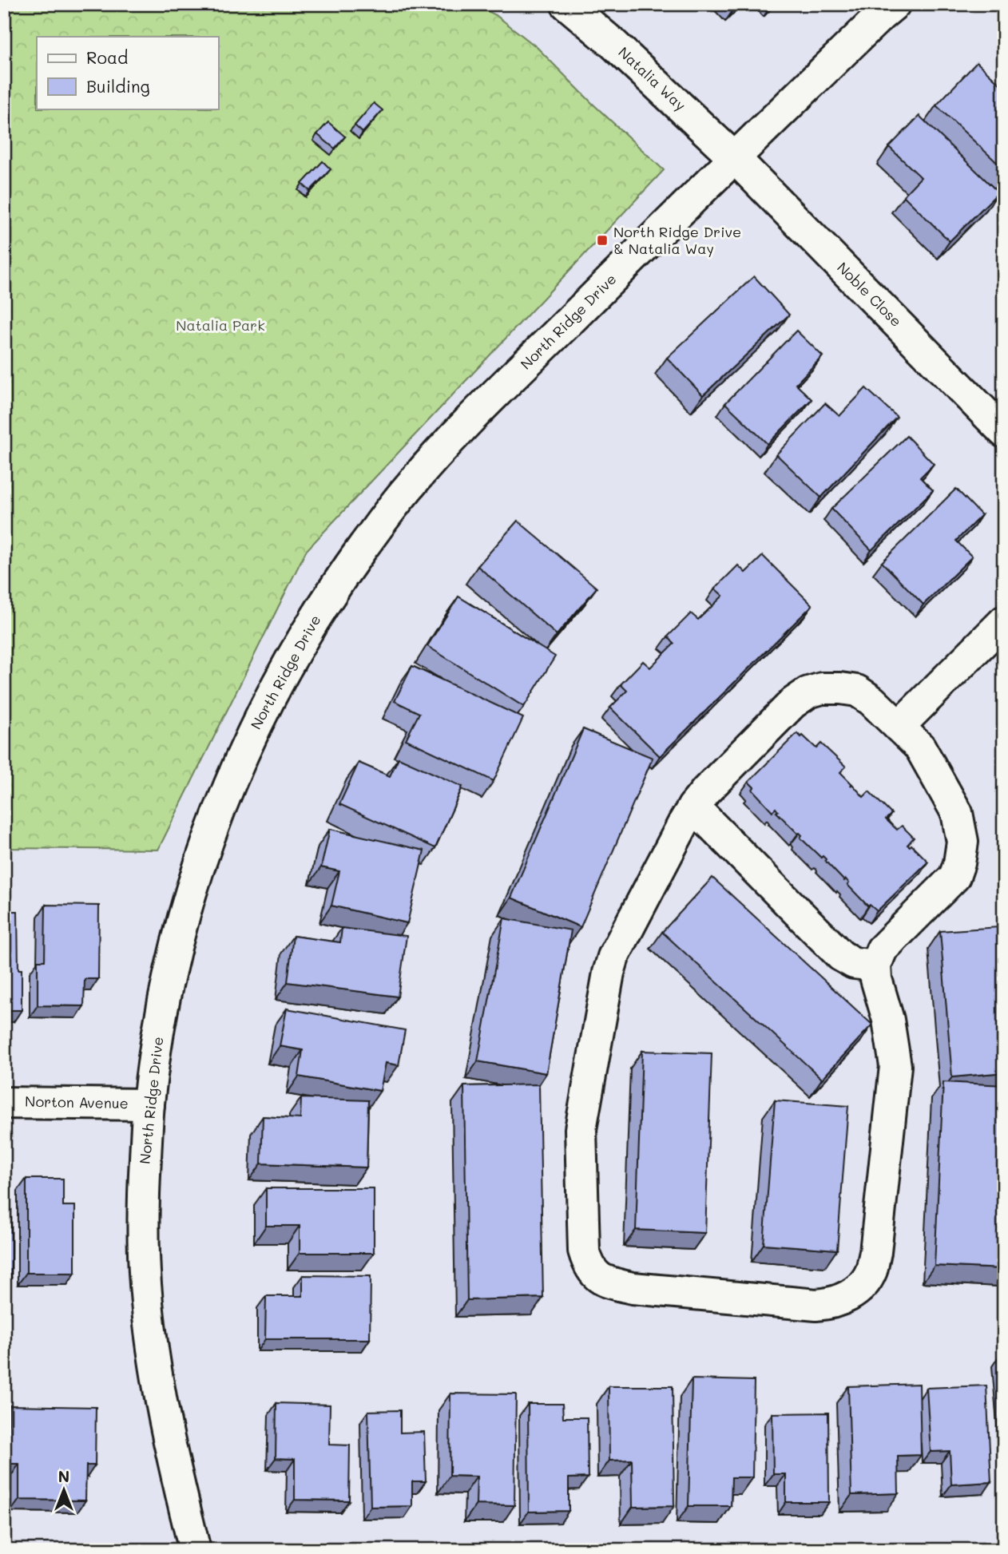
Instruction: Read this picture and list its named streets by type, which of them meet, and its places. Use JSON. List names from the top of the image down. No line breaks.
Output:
{"streets":{"street":["Natalia Way","Noble Close","North Ridge Drive","Norton Avenue"]},"crossings":[["Natalia Way","Noble Close"],["Natalia Way","North Ridge Drive"],["Noble Close","North Ridge Drive"],["North Ridge Drive","Norton Avenue"]],"parks":["Natalia Park"],"places":{"transit":["North Ridge Drive & Natalia Way"]},"legend":["Road","Building"],"north":"top"}
